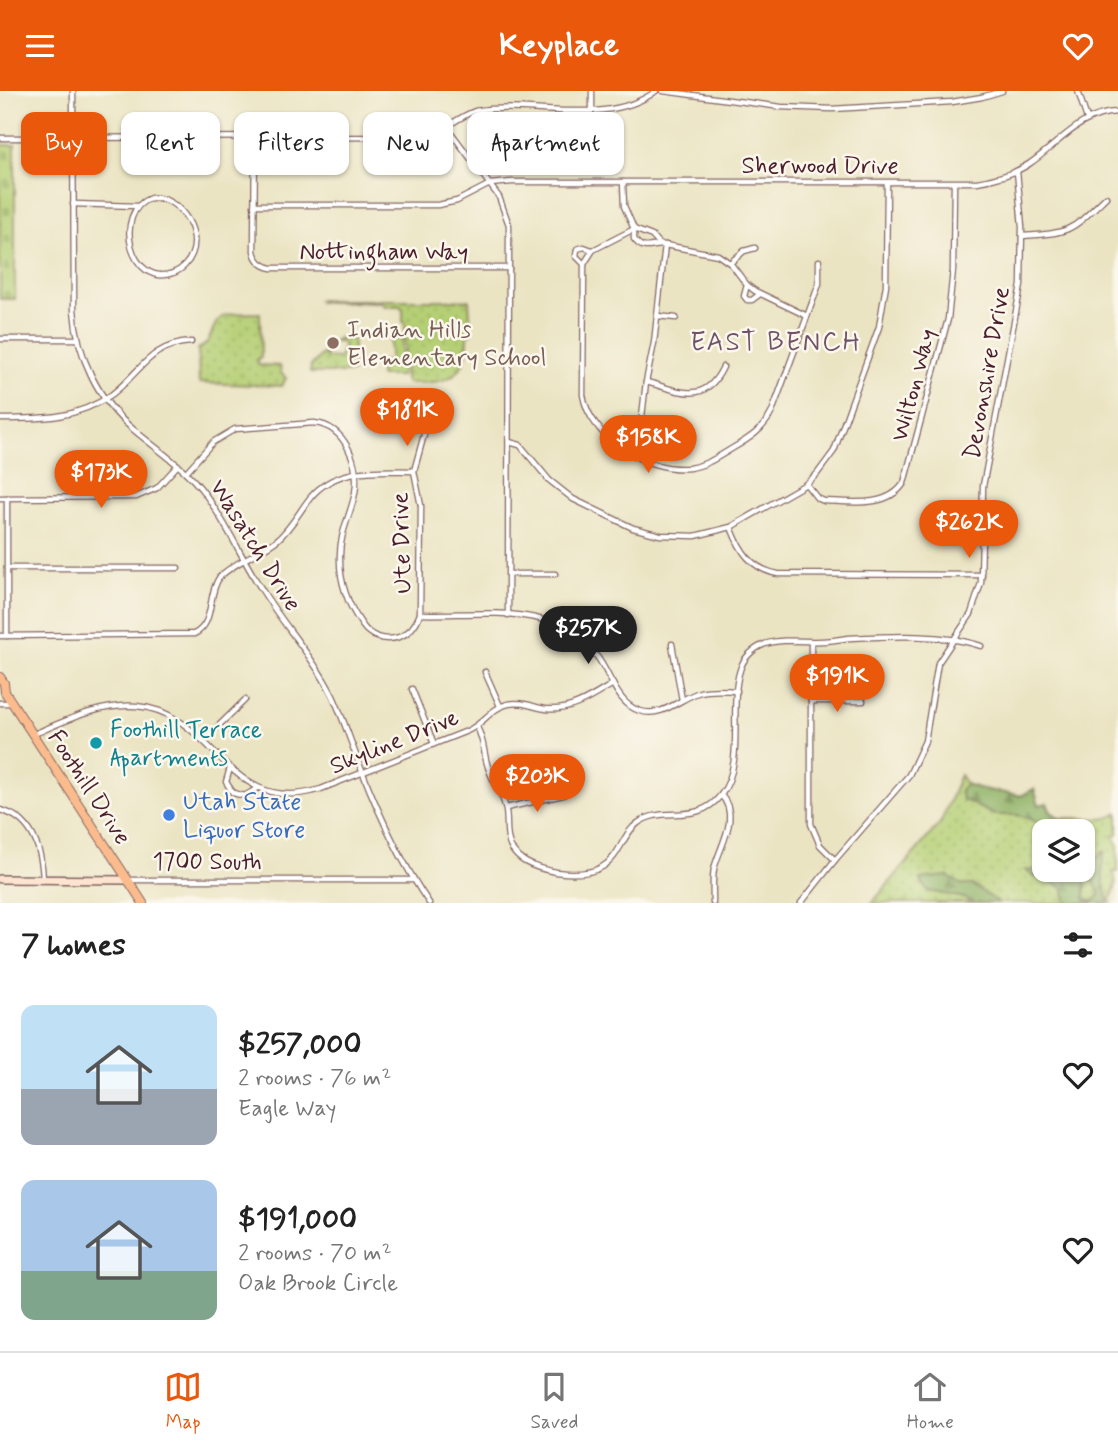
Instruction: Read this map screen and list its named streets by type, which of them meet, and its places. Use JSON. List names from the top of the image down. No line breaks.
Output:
{"streets":{"main road":["Foothill Drive"],"street":["Sherwood Drive","Nottingham Way","Devonshire Drive","Wilton Way","Ute Drive","Wasatch Drive","Skyline Drive","1700 South"]},"crossings":[["Sherwood Drive","Nottingham Way"],["Sherwood Drive","Devonshire Drive"],["Sherwood Drive","Wilton Way"],["Wasatch Drive","Skyline Drive"],["Wasatch Drive","1700 South"],["Skyline Drive","Foothill Drive"],["Foothill Drive","1700 South"]],"districts":["EAST BENCH"],"places":["Indian Hills Elementary School","Foothill Terrace Apartments","Utah State Liquor Store"],"page":{"header":"Keyplace","chip":["Buy","Rent","Filters","New","Apartment"],"price":["$181K","$158K","$173K","$262K","$257K","$191K","$203K"],"heading":"7 homes","list":[{"name":"$257,000","note":"2 rooms · 76 m² · Eagle Way"},{"name":"$191,000","note":"2 rooms · 70 m² · Oak Brook Circle"}],"tabs":["Map","Saved","Home"]}}
